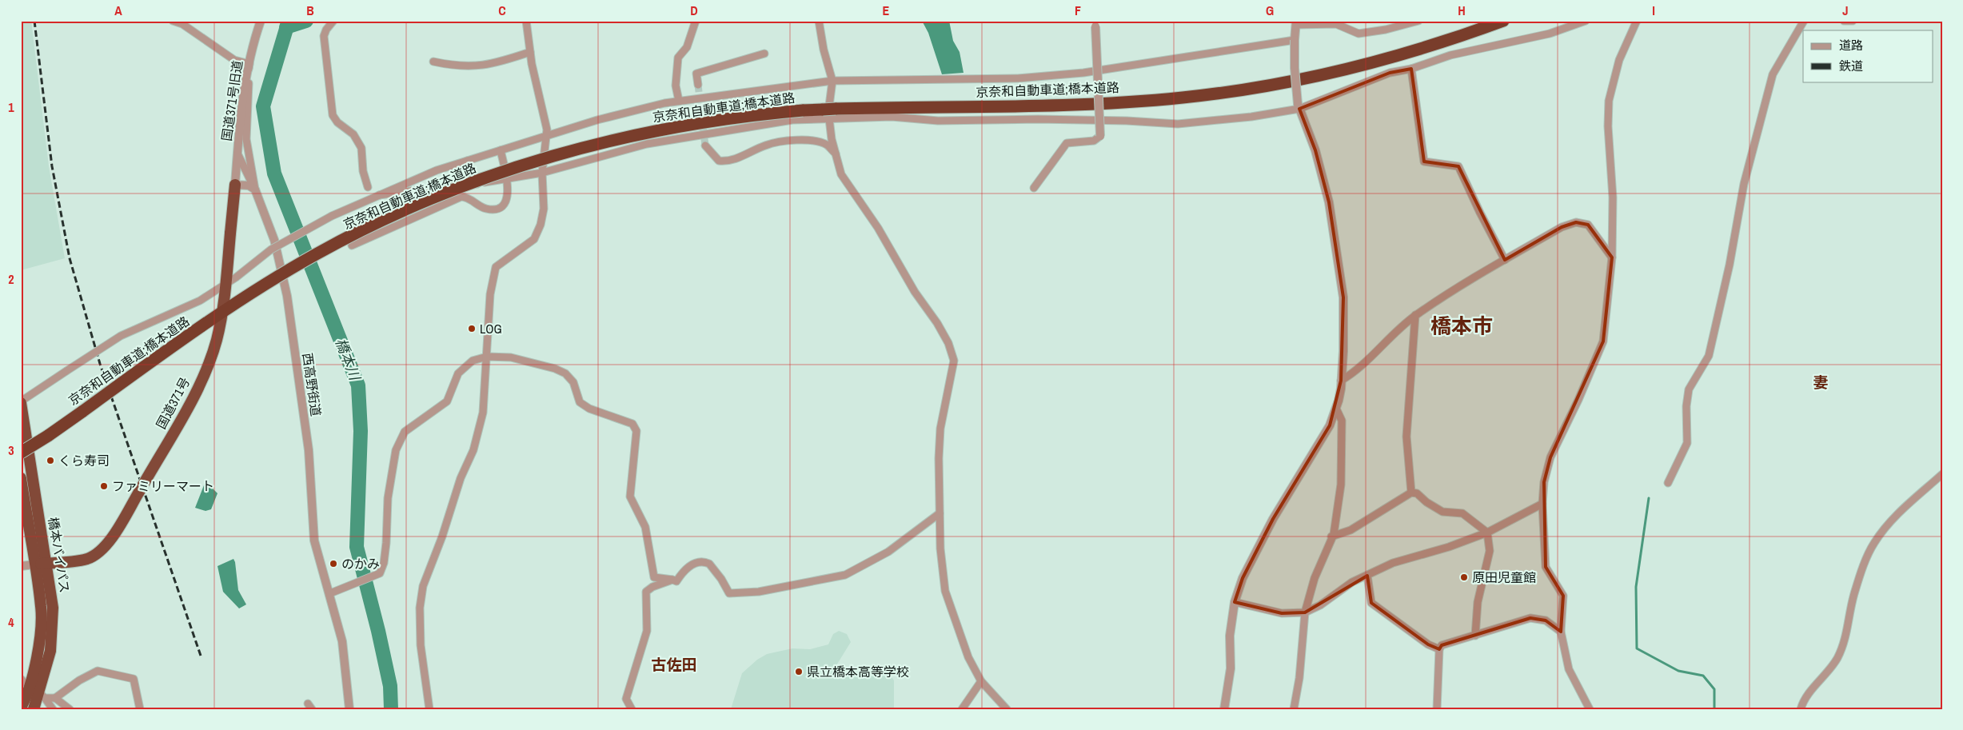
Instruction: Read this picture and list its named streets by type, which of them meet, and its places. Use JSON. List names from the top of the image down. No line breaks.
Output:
{"streets":{"highway":["京奈和自動車道;橋本道路","国道371号","橋本バイパス"],"street":["国道371号旧道","西高野街道"]},"crossings":[["国道371号旧道","西高野街道"],["国道371号旧道","国道371号"],["国道371号","橋本バイパス"]],"districts":["橋本市","妻","古佐田"],"water":["橋本川"],"places":["LOG","くら寿司","ファミリーマート","のかみ","原田児童館","県立橋本高等学校"],"legend":["道路","鉄道"],"grid":{"columns":["A","B","C","D","E","F","G","H","I","J"],"rows":["1","2","3","4"]}}
